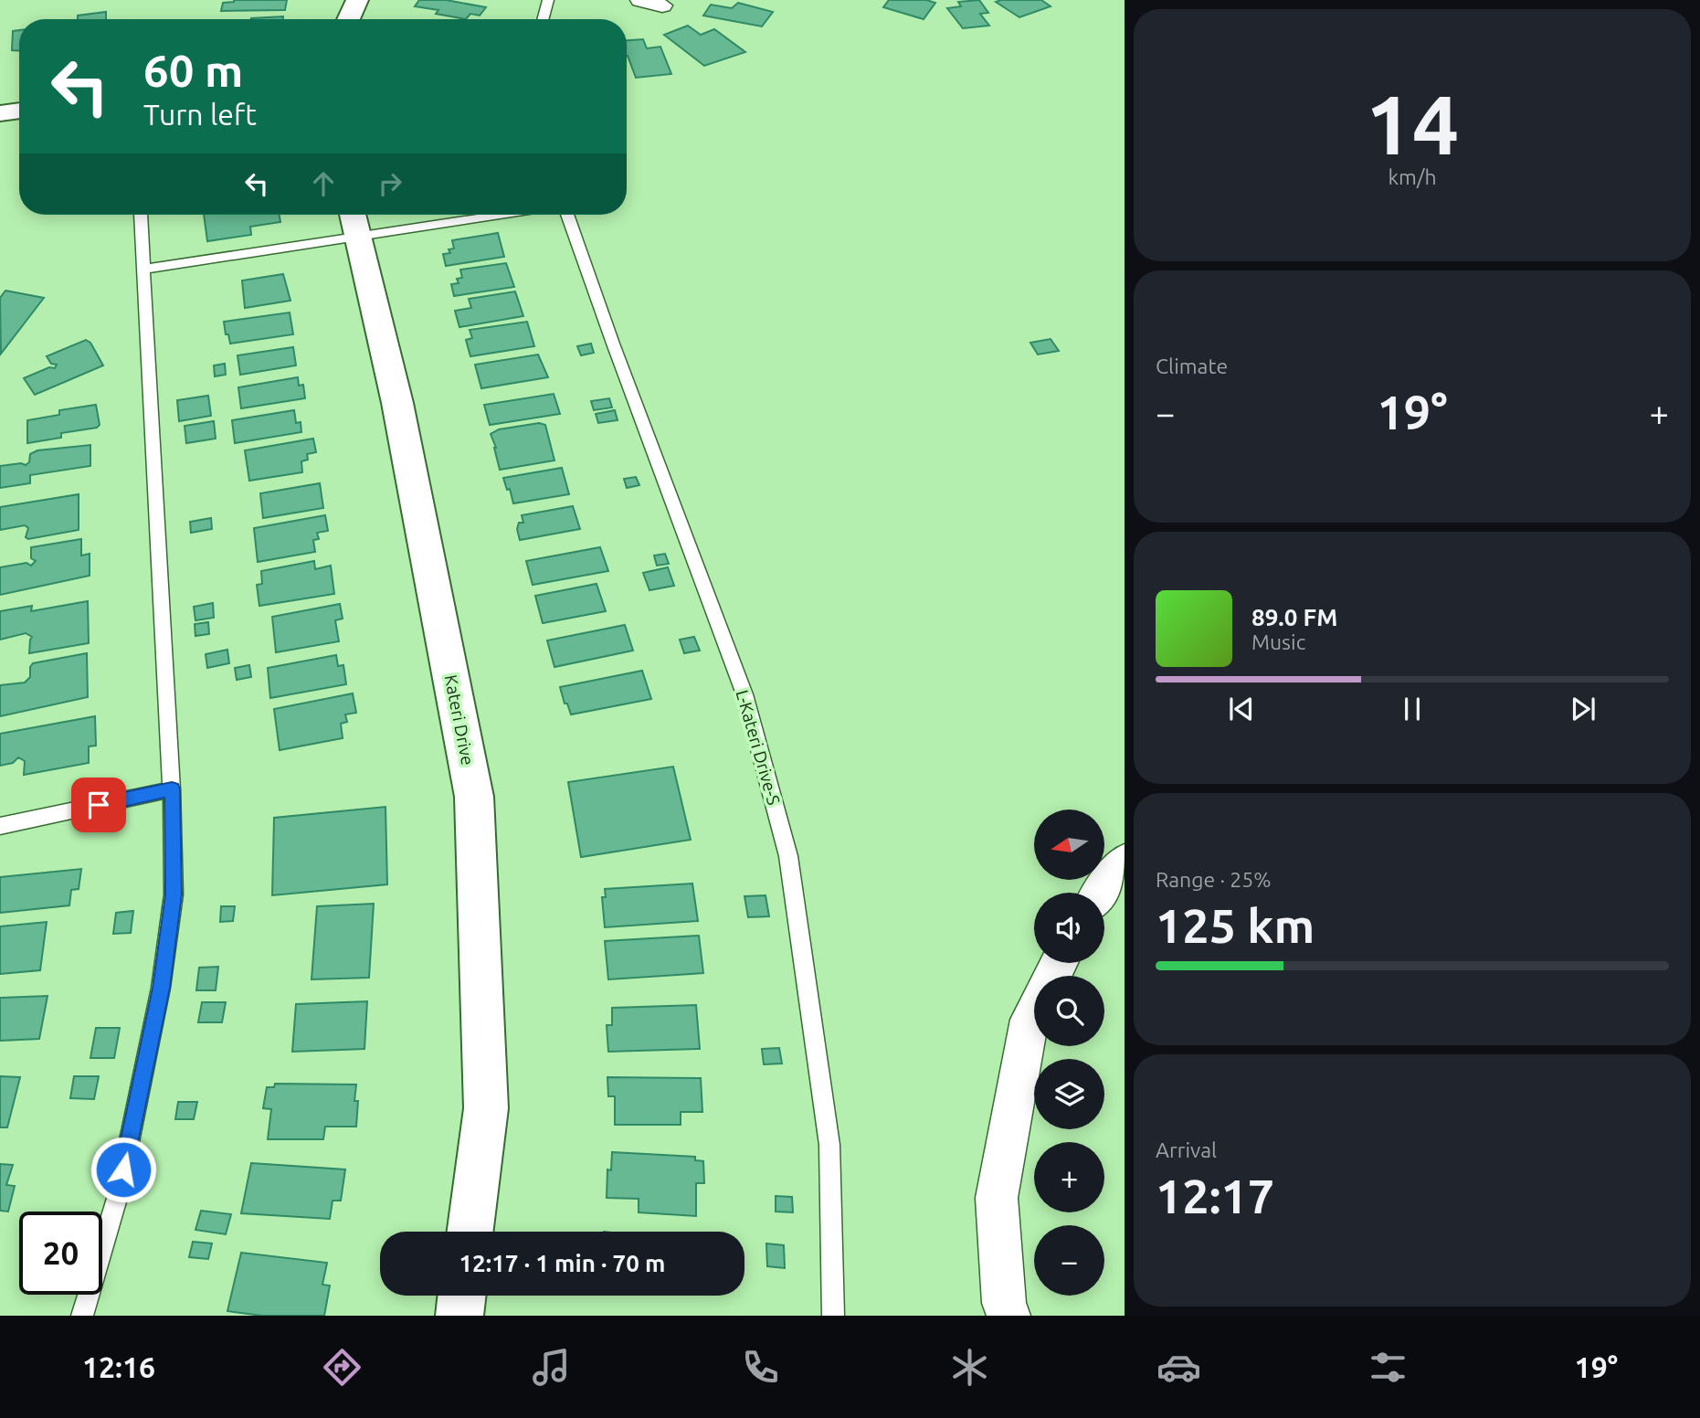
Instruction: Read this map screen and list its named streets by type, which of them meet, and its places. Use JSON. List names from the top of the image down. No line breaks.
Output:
{"streets":{"street":["Kateri Drive"],"lane":["L-Kateri Drive-S"]},"north":"left","page":{"tile":[["14","km/h"],"Climate",["Range · 25%","125 km"],["Arrival","12:17"]],"turn":["60 m","Turn left"],"heat":["−","19°","+"],"song":["89.0 FM","Music"],"map_buttons":["+","−"],"limit":"20","trip":"12:17 · 1 min · 70 m","tabs":["12:16","19°"]}}
